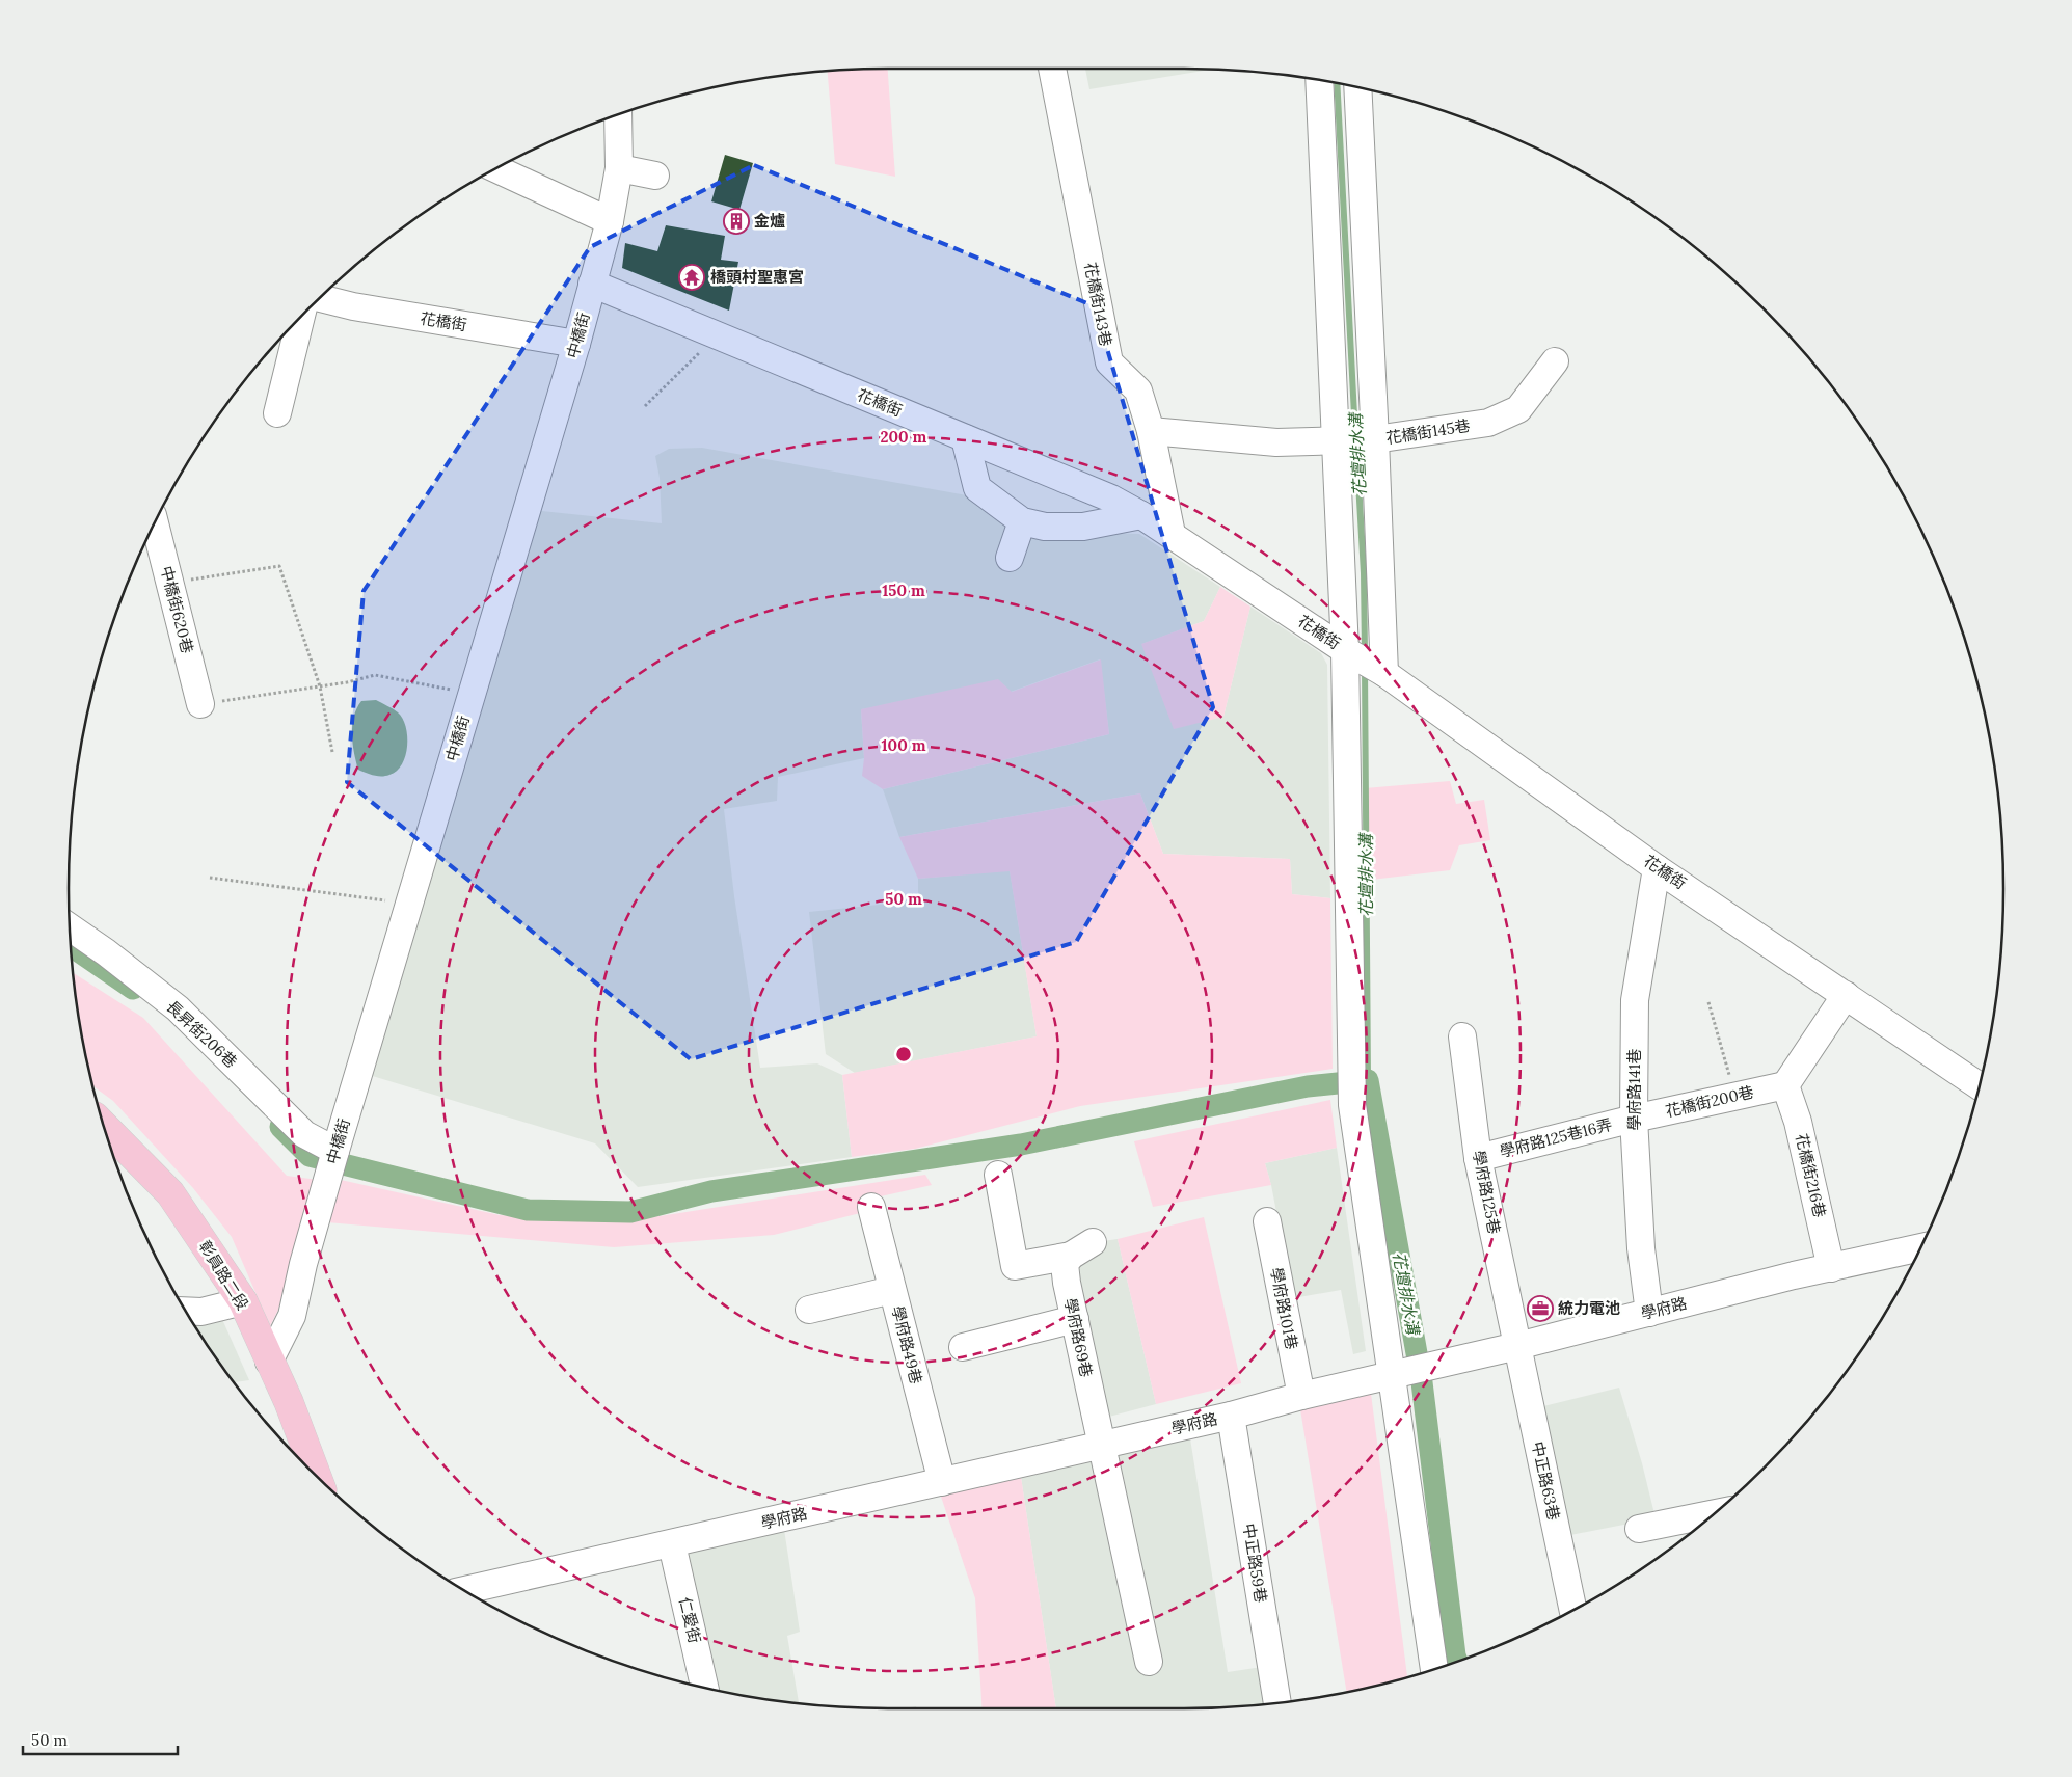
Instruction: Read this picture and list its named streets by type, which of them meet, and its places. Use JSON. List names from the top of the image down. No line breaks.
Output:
{"streets":{"main road":["彰員路二段"],"street":["花橋街143巷","花橋街","中橋街","花橋街145巷","中橋街620巷","長昇街206巷","學府路141巷","花橋街200巷","學府路125巷16弄","花橋街216巷","學府路125巷","學府路101巷","學府路","學府路69巷","學府路49巷","中正路63巷","中正路59巷","仁愛街"]},"crossings":[["花橋街143巷","花橋街"],["花橋街143巷","花橋街145巷"],["花橋街","中橋街"],["花橋街","學府路141巷"],["中橋街","長昇街206巷"],["中橋街","彰員路二段"],["學府路141巷","花橋街200巷"],["學府路141巷","學府路125巷16弄"],["學府路141巷","學府路"],["花橋街200巷","學府路125巷16弄"],["花橋街200巷","花橋街216巷"],["學府路125巷16弄","學府路125巷"],["花橋街216巷","學府路"],["學府路125巷","學府路"],["學府路125巷","中正路63巷"],["學府路101巷","學府路"],["學府路","學府路69巷"],["學府路","學府路49巷"],["學府路","中正路63巷"],["學府路","中正路59巷"],["學府路","仁愛街"]],"water":["花壇排水溝"],"places":{"building":["金爐"],"temple":["橋頭村聖惠宮"],"office":["統力電池"]},"scale_bar":"50 m","rings":["200 m","150 m","100 m","50 m"]}
